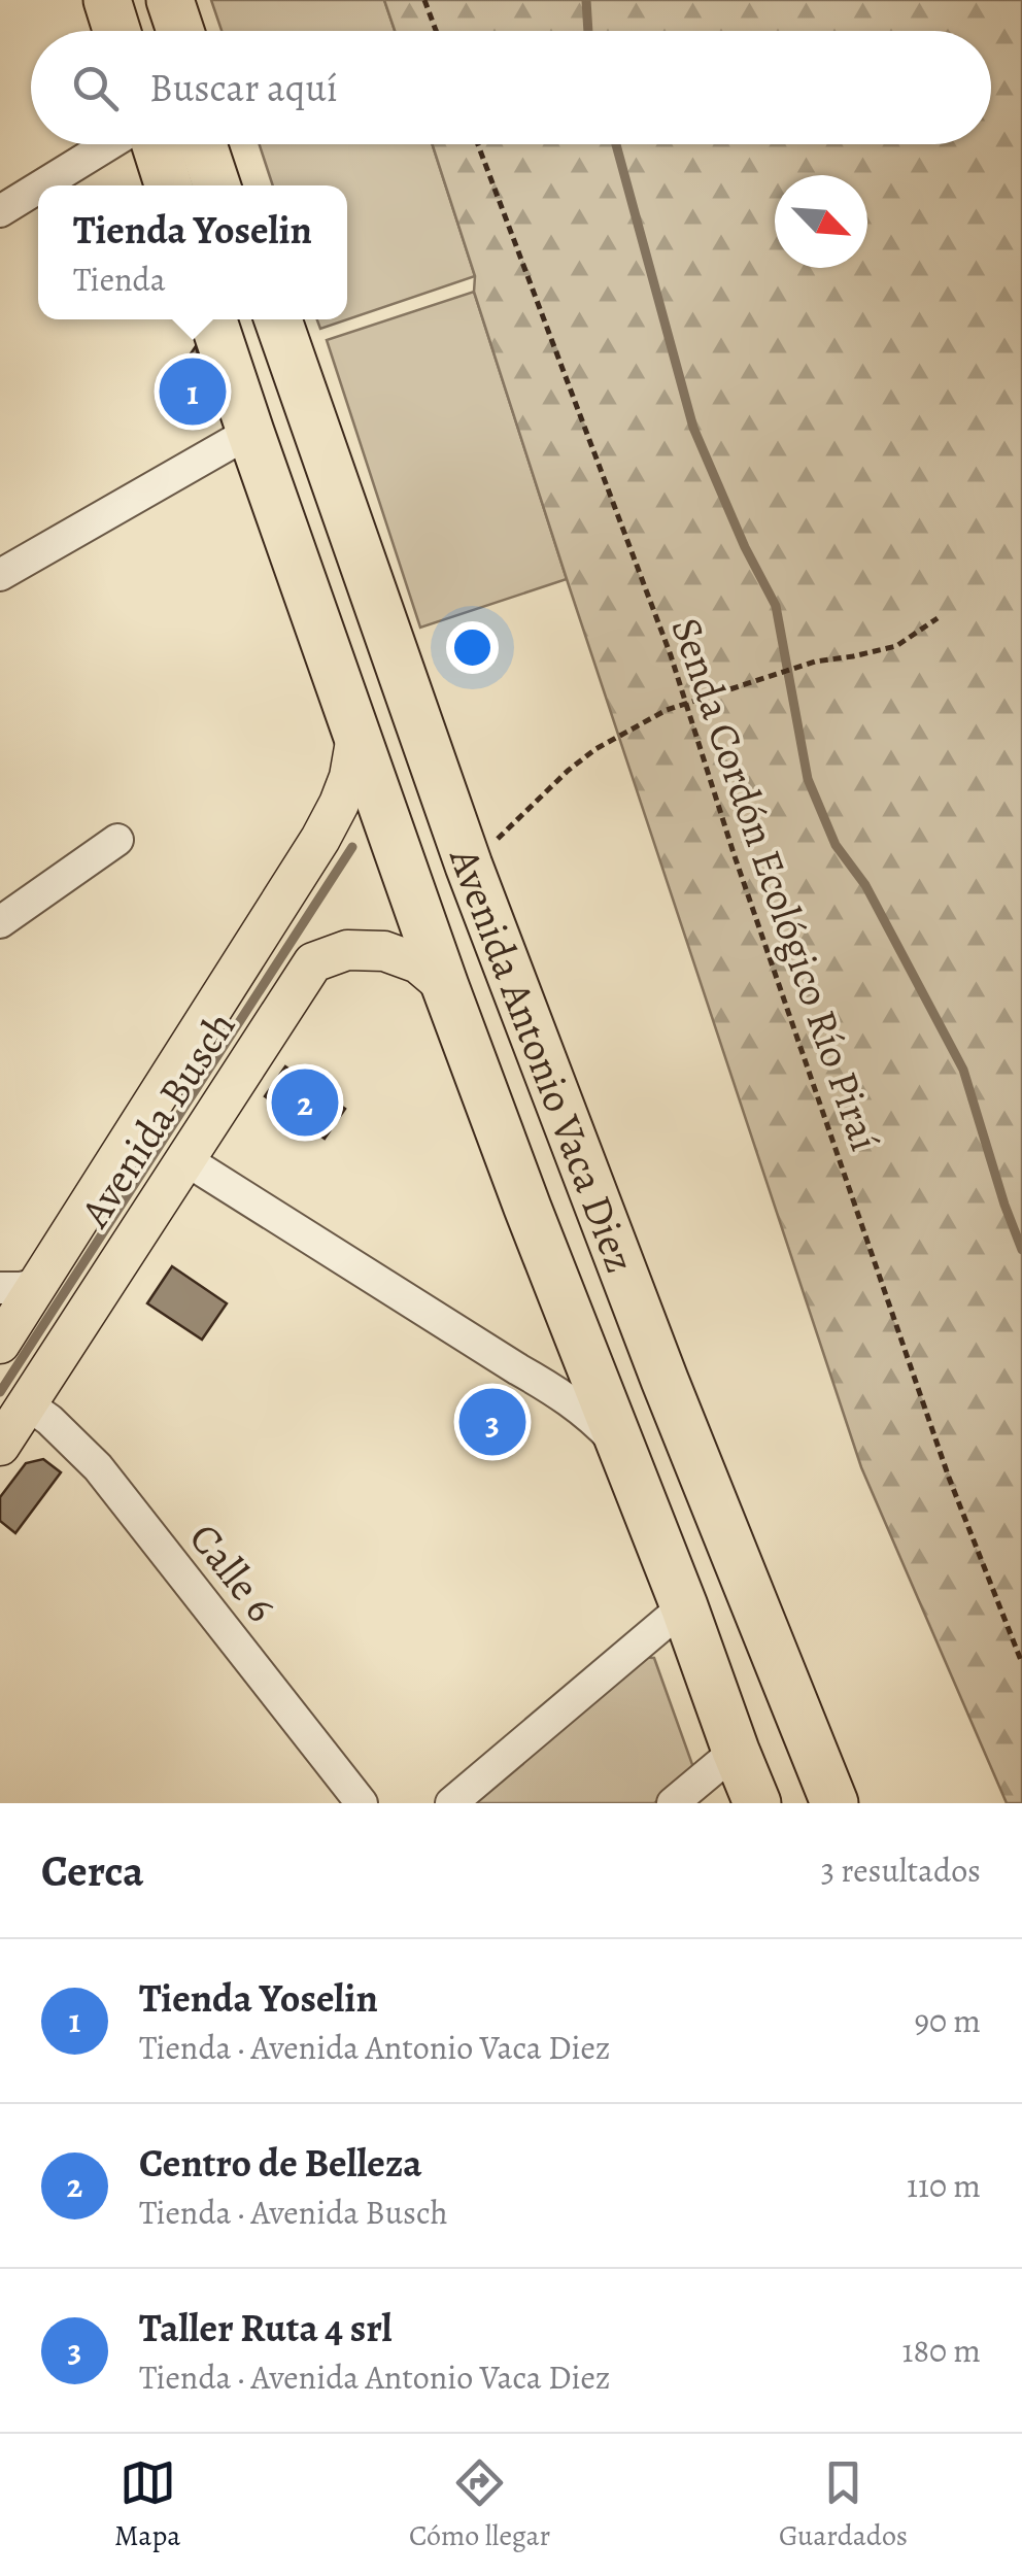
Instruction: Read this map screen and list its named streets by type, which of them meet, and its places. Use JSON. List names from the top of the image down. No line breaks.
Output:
{"streets":{"highway":["Avenida Antonio Vaca Diez"],"main road":["Avenida Busch"],"street":["Calle 6"],"path":["Senda Cordón Ecológico Río Piraí"]},"crossings":[["Avenida Antonio Vaca Diez","Avenida Busch"],["Avenida Busch","Calle 6"]],"north":"bottom right","page":{"search":"Buscar aquí","popup":["Tienda Yoselin","Tienda"],"pins":["1","2","3"],"heading":["Cerca","3 resultados"],"list":[{"mark":"1","name":"Tienda Yoselin","note":"Tienda · Avenida Antonio Vaca Diez","value":"90 m"},{"mark":"2","name":"Centro de Belleza","note":"Tienda · Avenida Busch","value":"110 m"},{"mark":"3","name":"Taller Ruta 4 srl","note":"Tienda · Avenida Antonio Vaca Diez","value":"180 m"}],"nav":["Mapa","Cómo llegar","Guardados"]}}
